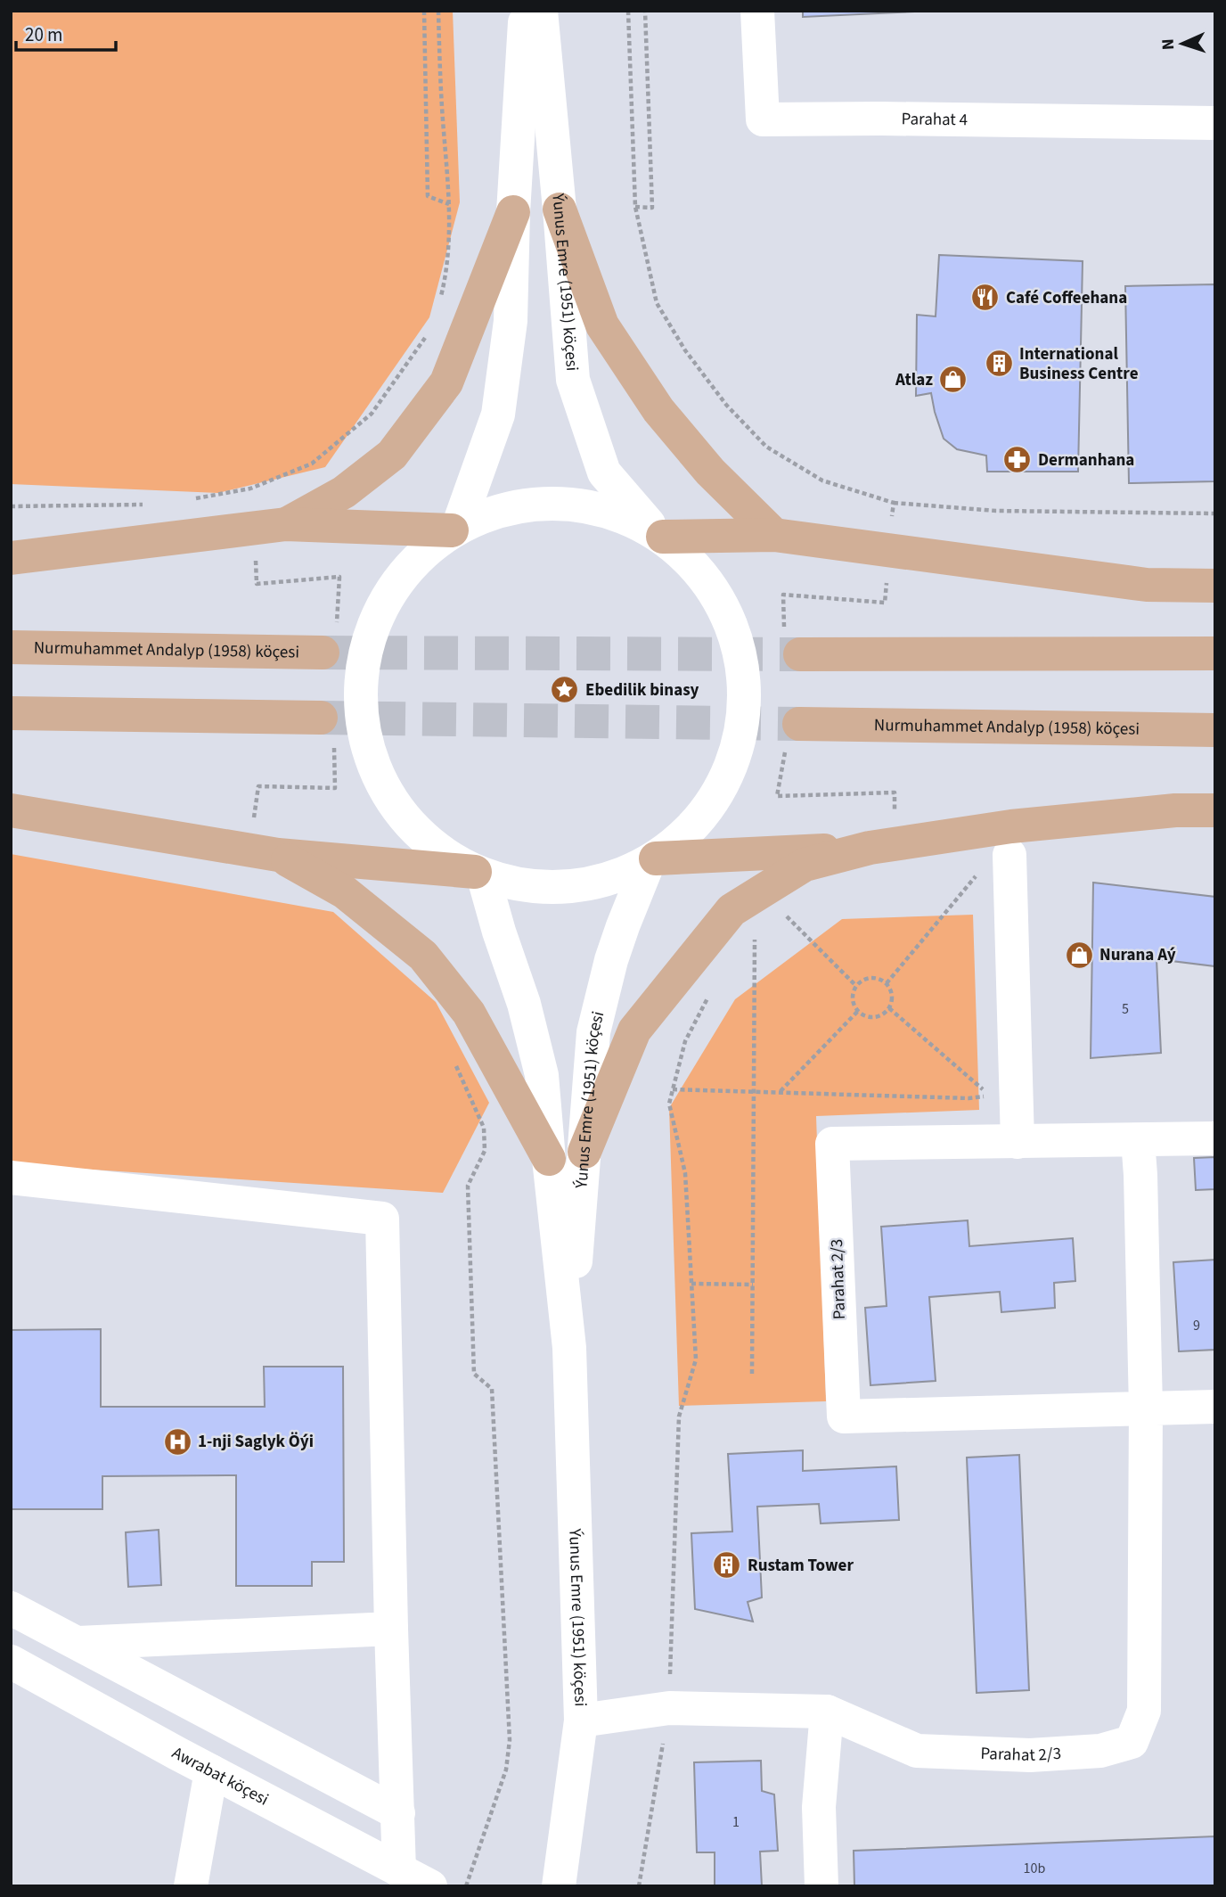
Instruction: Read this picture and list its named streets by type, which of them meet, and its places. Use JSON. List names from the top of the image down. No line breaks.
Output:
{"streets":{"main road":["Nurmuhammet Andalyp (1958) köçesi"],"street":["Parahat 4","Ýunus Emre (1951) köçesi","Parahat 2/3","Awrabat köçesi"]},"crossings":[["Ýunus Emre (1951) köçesi","Parahat 2/3"]],"places":{"restaurant":["Café Coffeehana"],"building":["International Business Centre","Rustam Tower"],"shop":["Atlaz","Nurana Aý"],"pharmacy":["Dermanhana"],"place":["Ebedilik binasy"],"hospital":["1-nji Saglyk Öýi"]},"house_numbers":["5","9","1","10b"],"scale_bar":"20 m","north":"left"}
